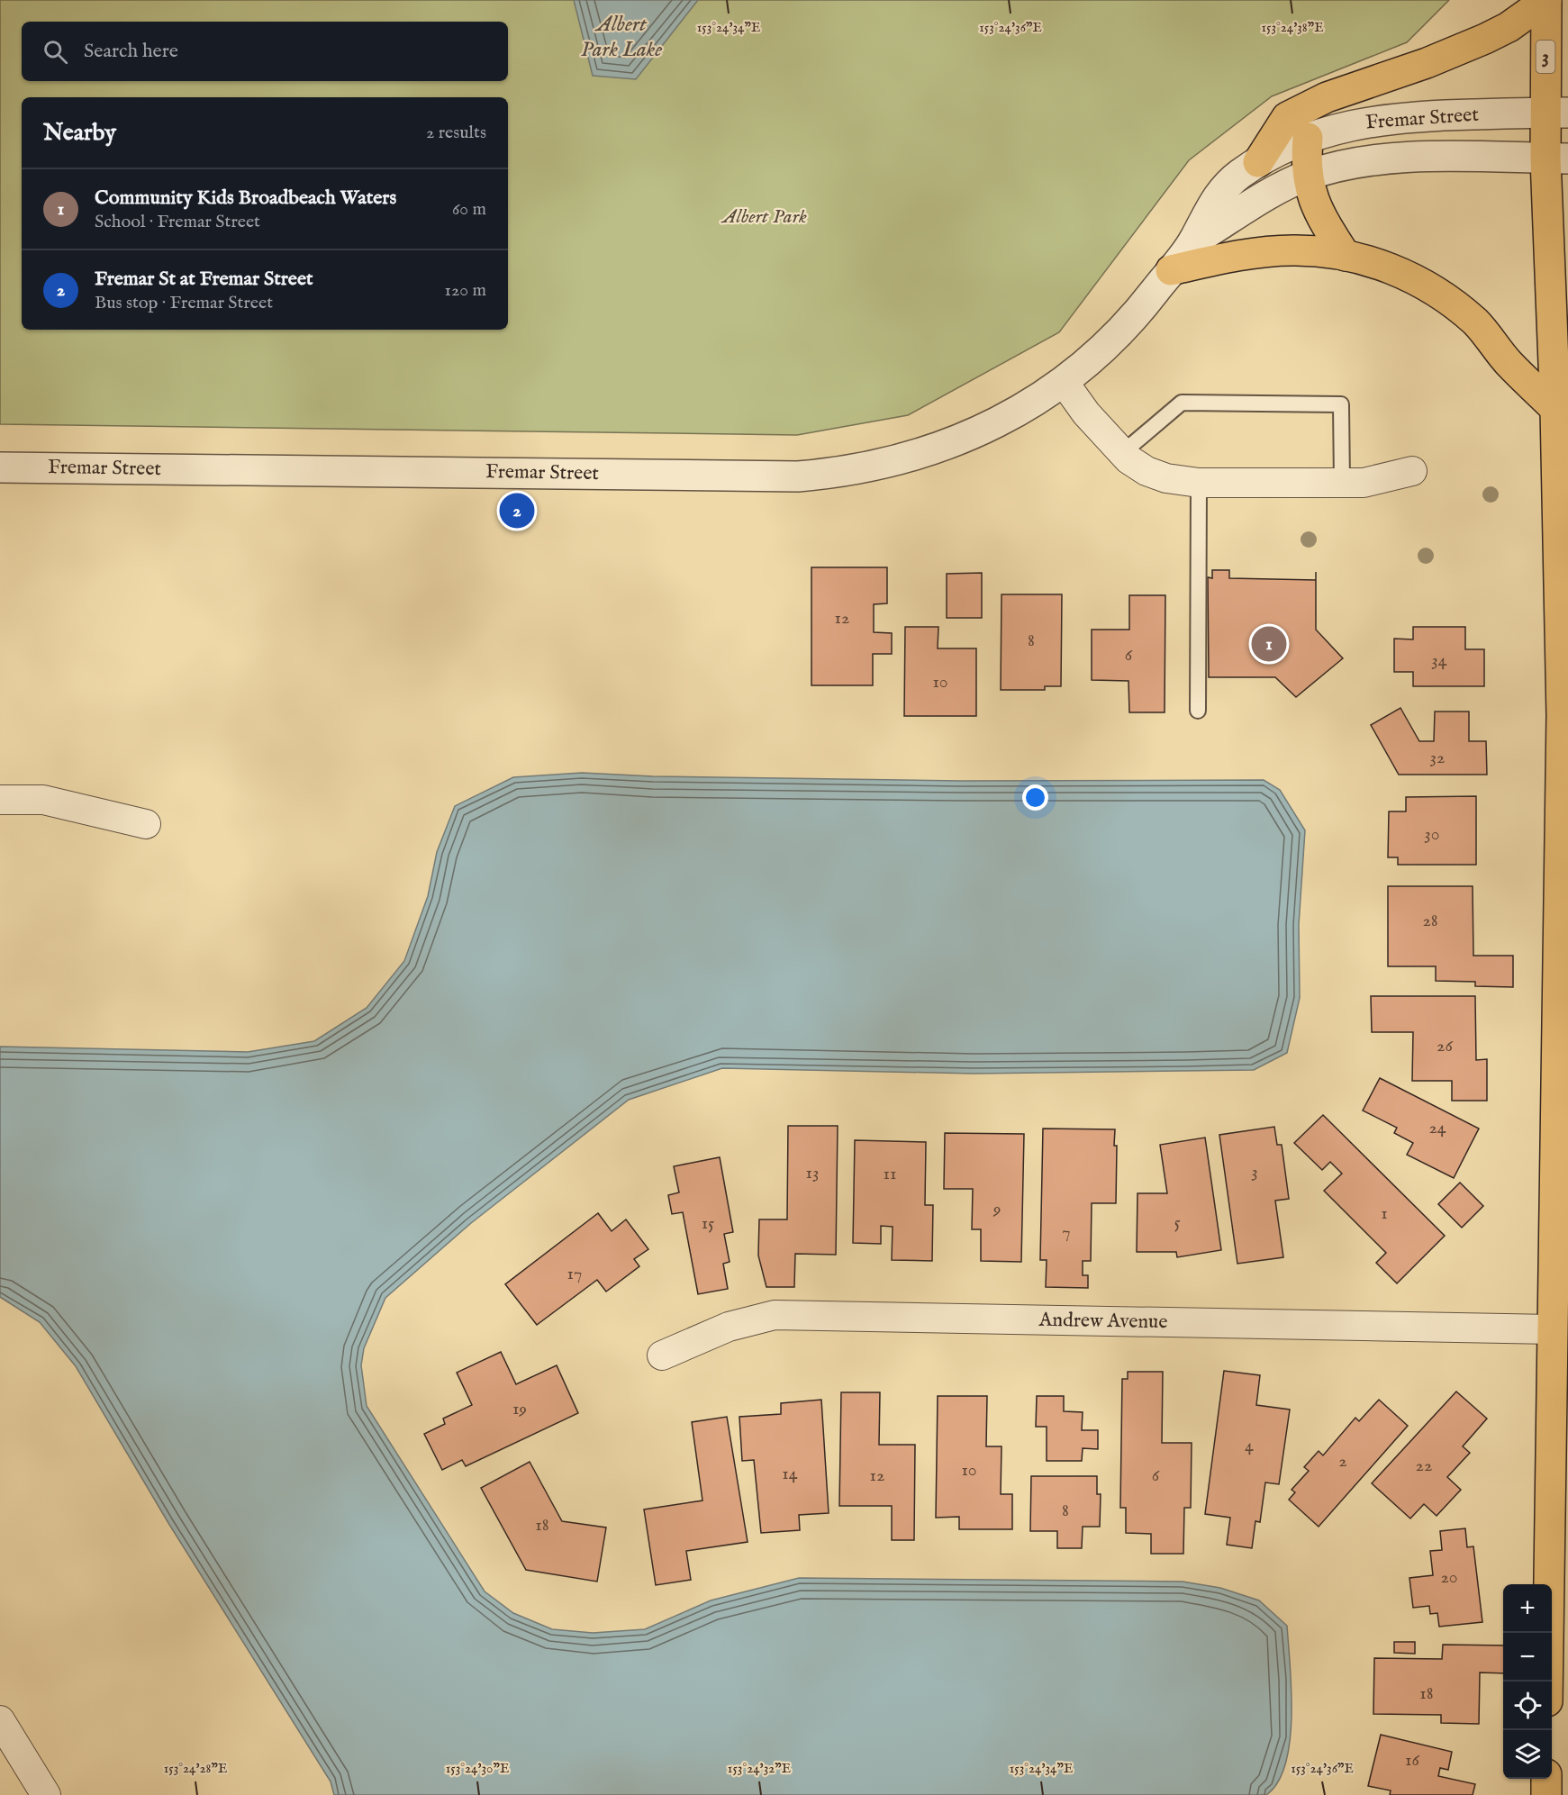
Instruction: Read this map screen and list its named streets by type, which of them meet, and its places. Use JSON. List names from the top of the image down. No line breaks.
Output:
{"streets":{"main road":["3"],"street":["Fremar Street","Andrew Avenue"]},"crossings":[["3","Fremar Street"],["3","Andrew Avenue"]],"water":["Albert Park Lake"],"parks":["Albert Park"],"house_numbers":["12","8","6","34","10","32","30","28","26","24","3","13","11","9","1","5","15","7","17","19","4","2","22","10","14","12","6","8","18","20","18","16"],"page":{"search":"Search here","heading":["Nearby","2 results"],"list":[{"mark":"1","name":"Community Kids Broadbeach Waters","note":"School · Fremar Street","value":"60 m"},{"mark":"2","name":"Fremar St at Fremar Street","note":"Bus stop · Fremar Street","value":"120 m"}],"pins":["2","1"],"map_buttons":["+","−"]},"coordinates":["153°24'34\"E","153°24'36\"E","153°24'38\"E","153°24'28\"E","153°24'30\"E","153°24'32\"E"]}
